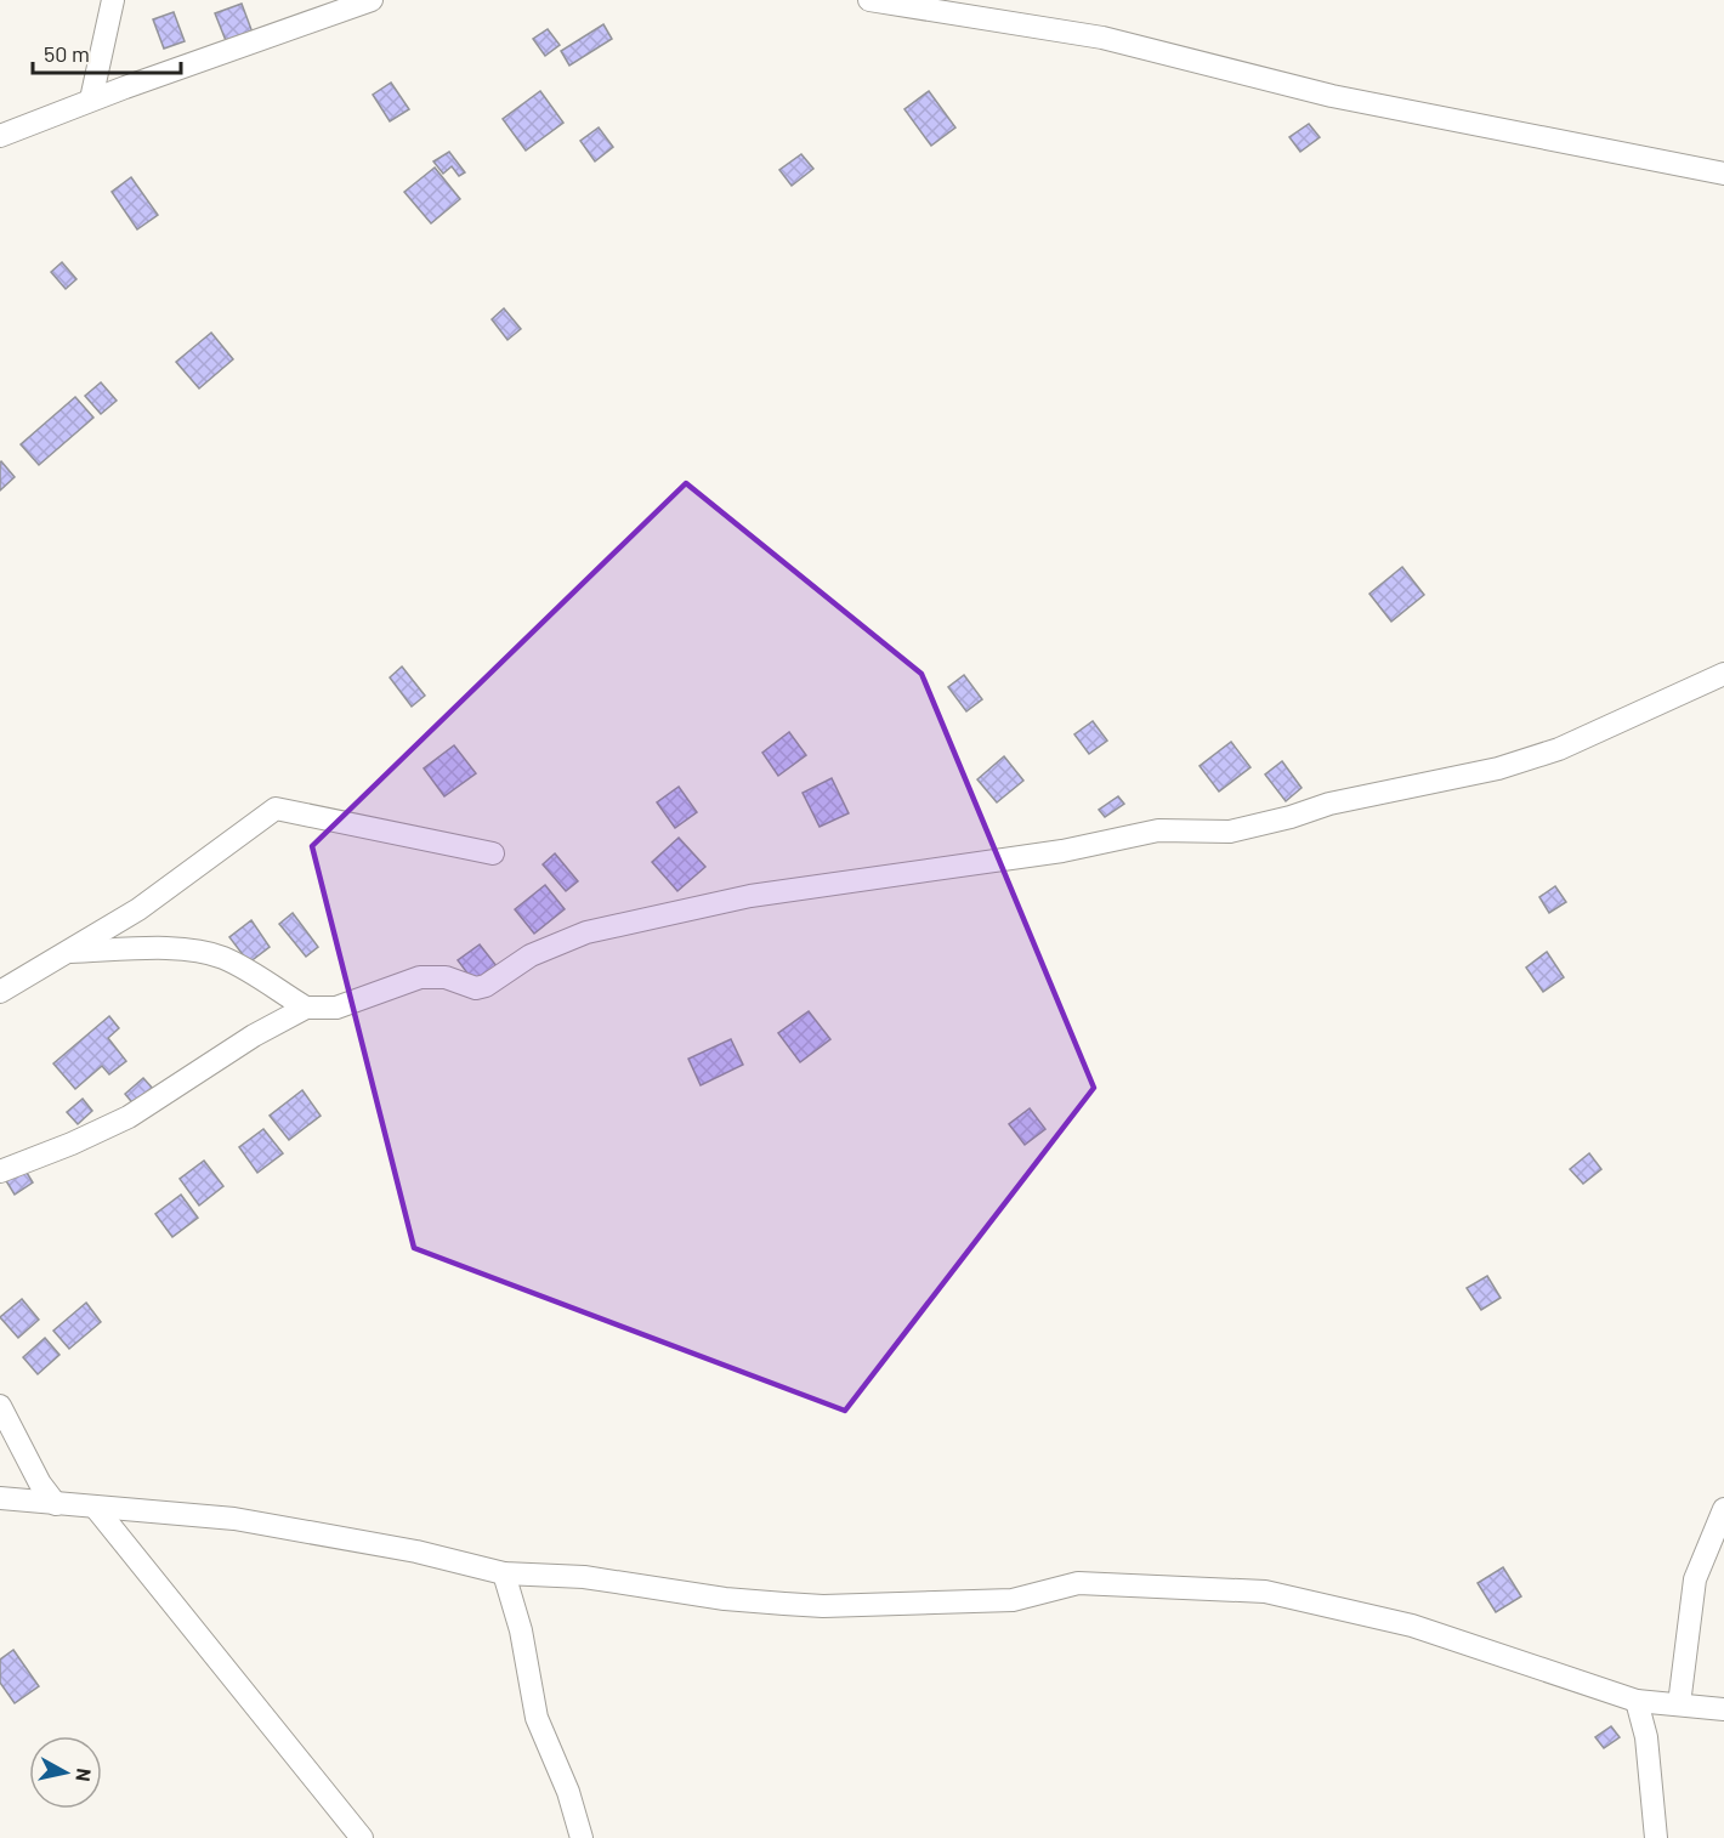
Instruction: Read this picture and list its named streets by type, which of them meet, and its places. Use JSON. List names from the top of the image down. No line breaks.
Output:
{"scale_bar":"50 m","north":"right"}
